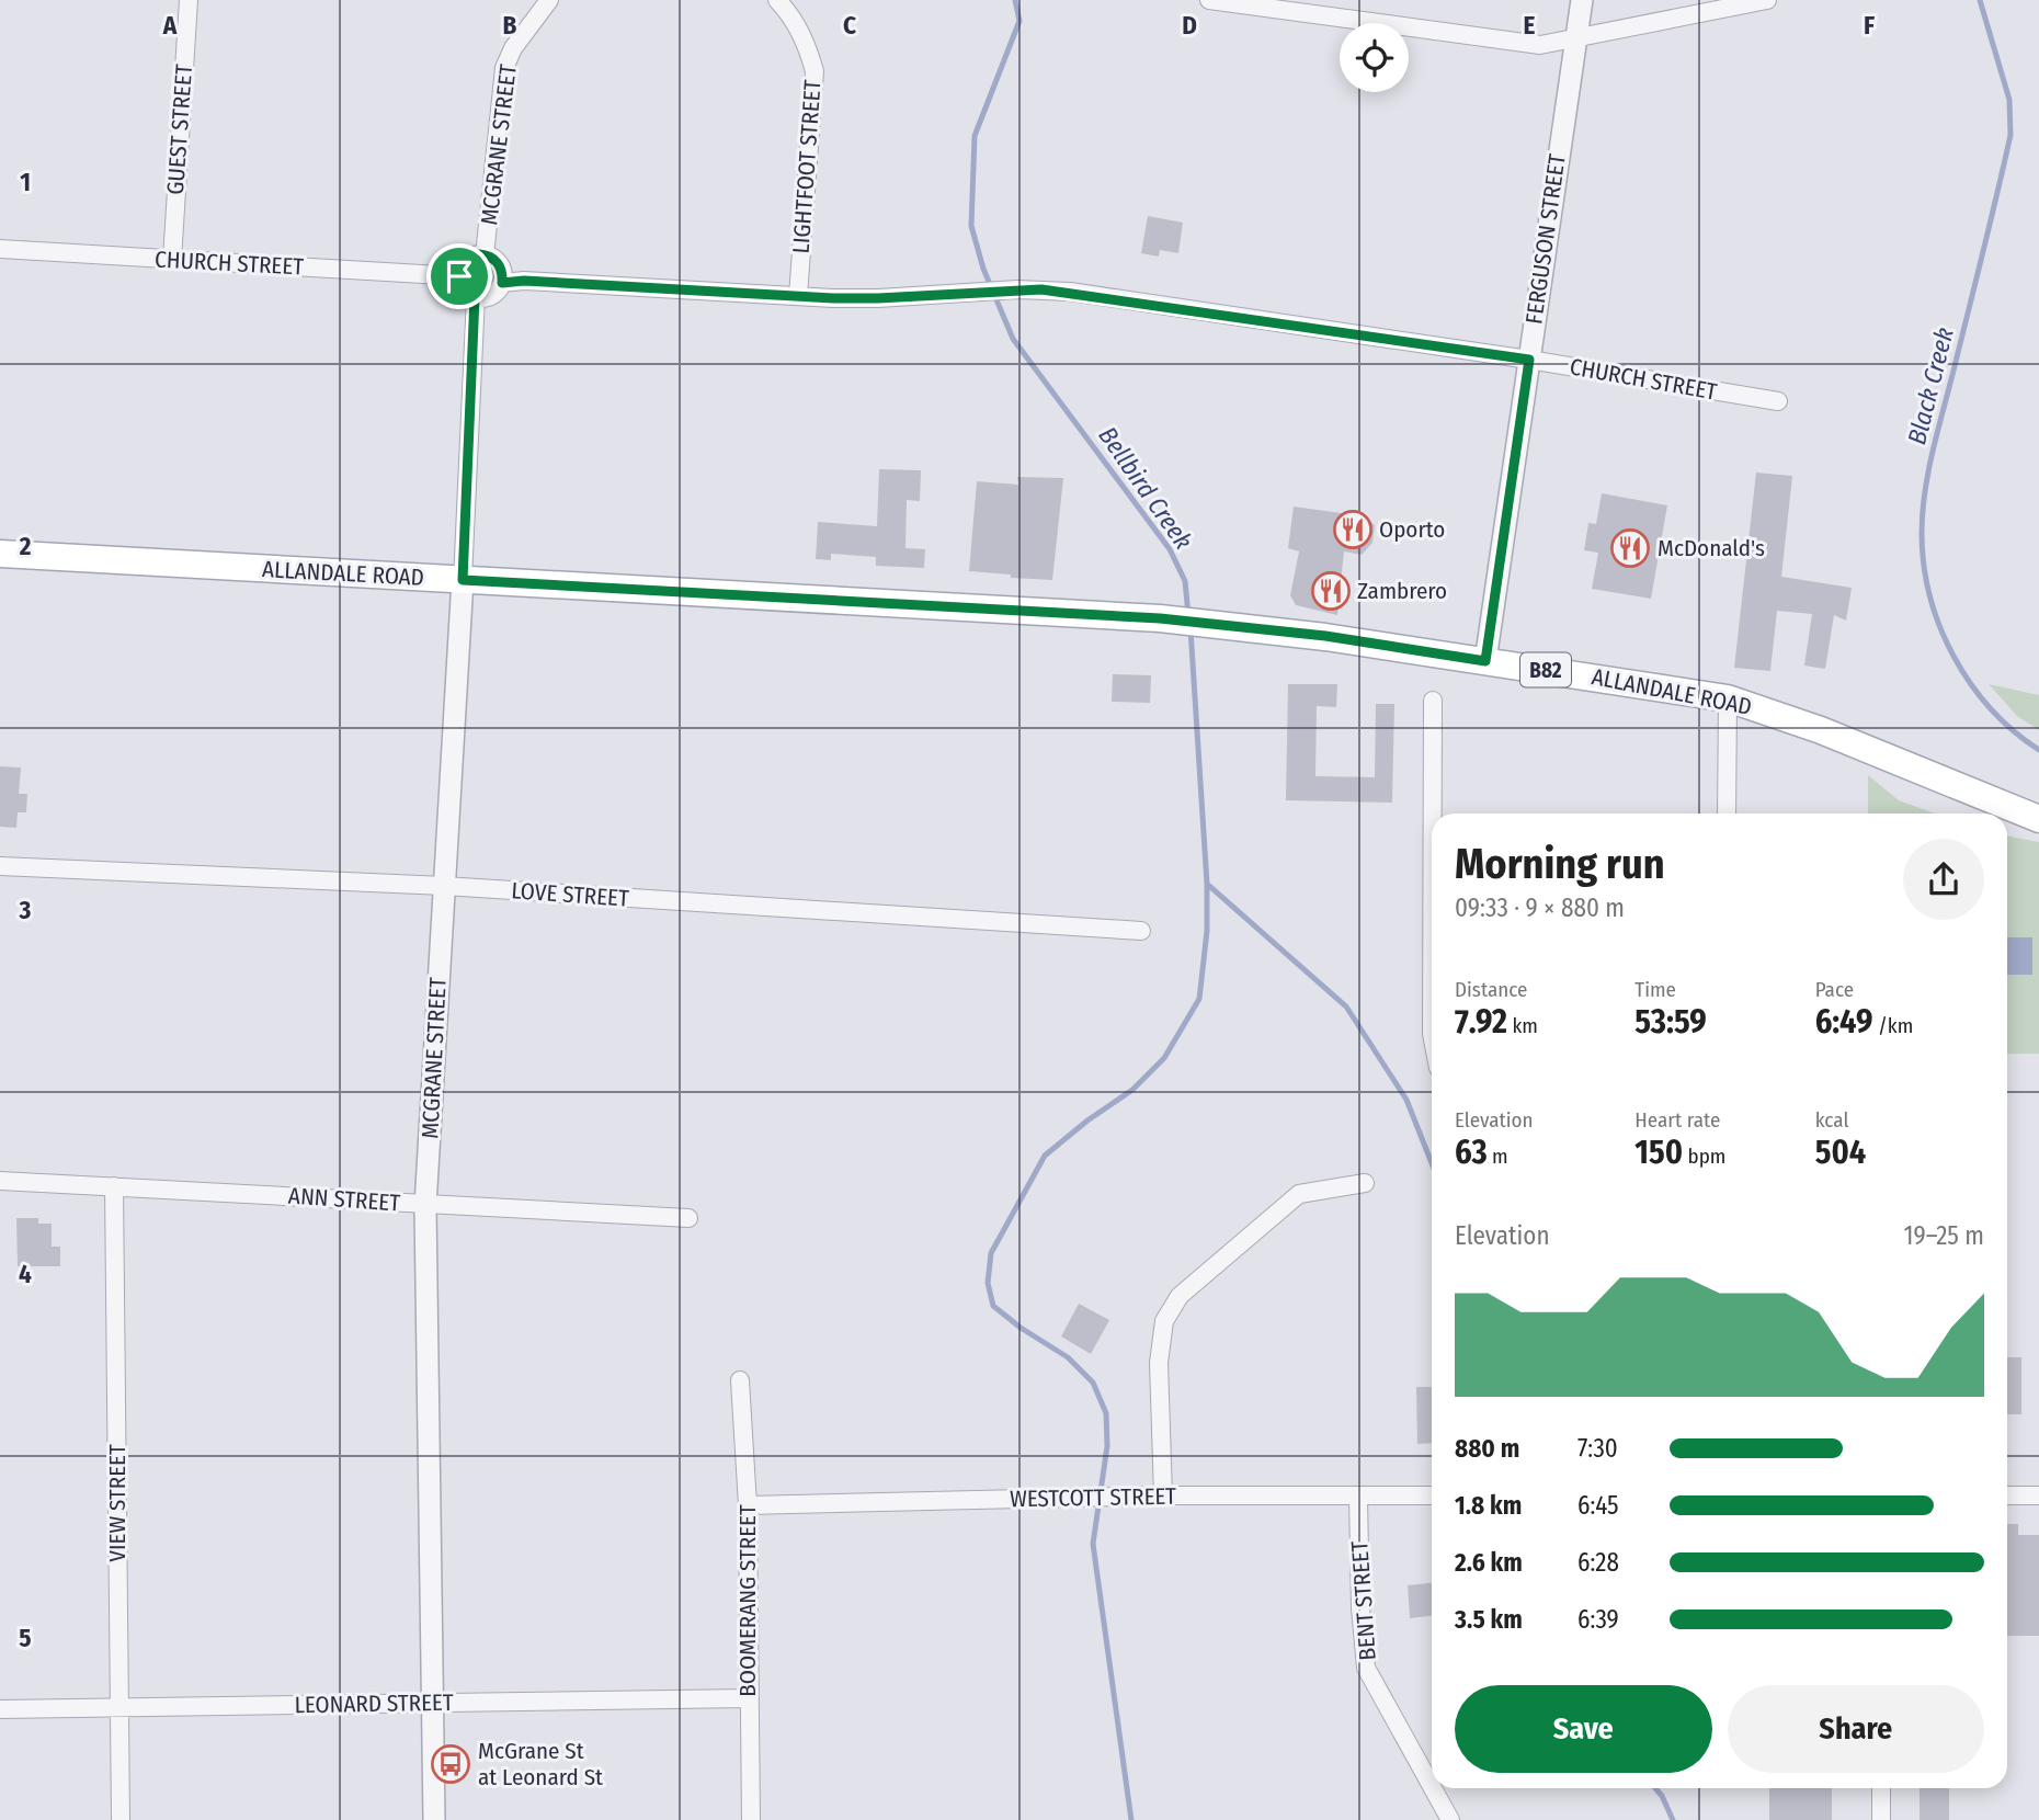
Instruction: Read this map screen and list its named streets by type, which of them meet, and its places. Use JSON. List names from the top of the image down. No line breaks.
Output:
{"streets":{"main road":["ALLANDALE ROAD","B82"],"street":["GUEST STREET","MCGRANE STREET","LIGHTFOOT STREET","FERGUSON STREET","CHURCH STREET","LOVE STREET","ANN STREET","WESTCOTT STREET","VIEW STREET","BOOMERANG STREET","BENT STREET","LEONARD STREET"]},"crossings":[["GUEST STREET","CHURCH STREET"],["MCGRANE STREET","CHURCH STREET"],["MCGRANE STREET","ALLANDALE ROAD"],["MCGRANE STREET","LOVE STREET"],["MCGRANE STREET","ANN STREET"],["MCGRANE STREET","LEONARD STREET"],["LIGHTFOOT STREET","CHURCH STREET"],["FERGUSON STREET","CHURCH STREET"],["FERGUSON STREET","ALLANDALE ROAD"],["ANN STREET","VIEW STREET"],["WESTCOTT STREET","BOOMERANG STREET"],["WESTCOTT STREET","BENT STREET"],["VIEW STREET","LEONARD STREET"],["BOOMERANG STREET","LEONARD STREET"]],"water":["Black Creek","Bellbird Creek"],"places":{"restaurant":["Oporto","McDonald's","Zambrero"],"bus stop":["McGrane St at Leonard St"]},"page":{"heading":["Morning run","09:33 · 9 × 880 m"],"stats":[["Distance","7.92 km"],["Time","53:59"],["Pace","6:49 /km"],["Elevation","63 m"],["Heart rate","150 bpm"],["kcal","504"]],"chart":["Elevation","19–25 m"],"list":[{"name":"880 m","note":"7:30"},{"name":"1.8 km","note":"6:45"},{"name":"2.6 km","note":"6:28"},{"name":"3.5 km","note":"6:39"}],"buttons":["Save","Share"]},"grid":{"columns":["A","B","C","D","E","F"],"rows":["1","2","3","4","5"]}}
